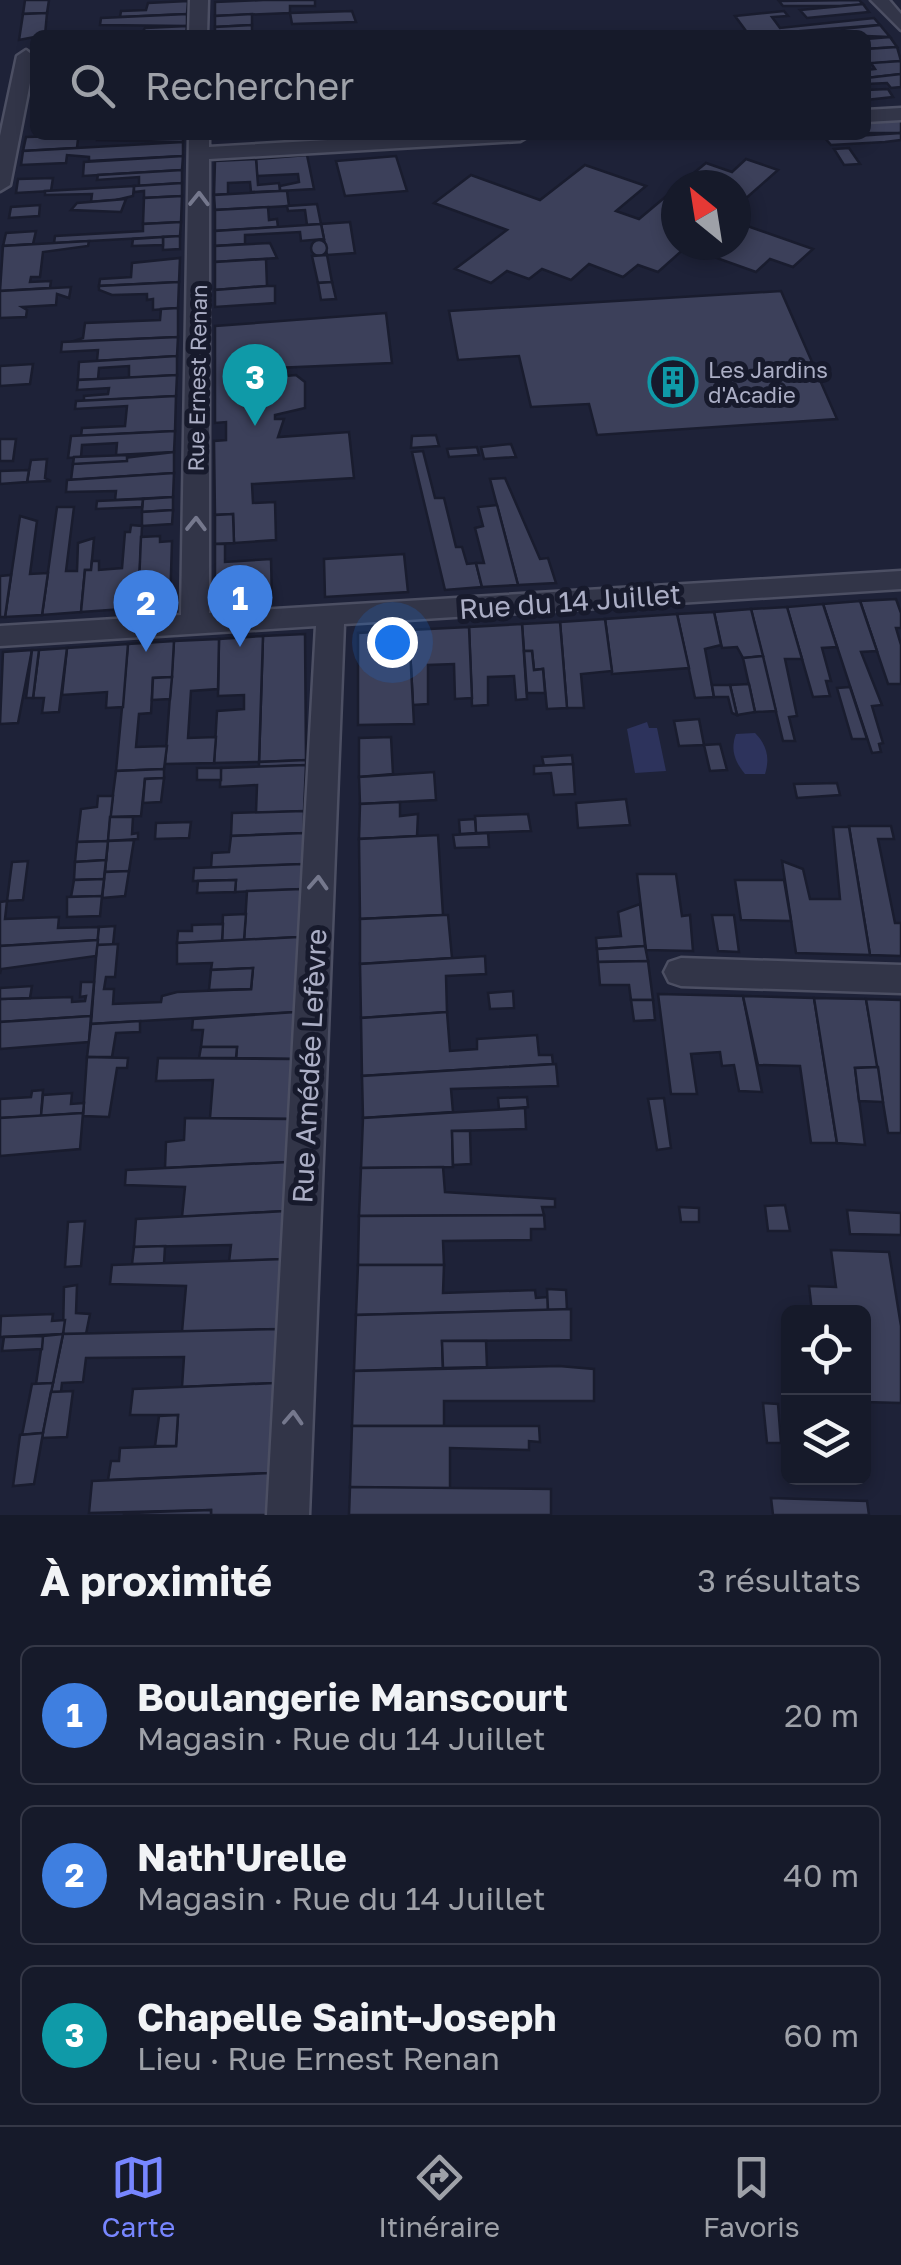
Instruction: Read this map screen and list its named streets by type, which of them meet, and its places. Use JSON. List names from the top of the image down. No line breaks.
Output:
{"streets":{"street":["Rue Ernest Renan","Rue du 14 Juillet","Rue Amédée Lefèvre"]},"crossings":[["Rue Ernest Renan","Rue du 14 Juillet"],["Rue du 14 Juillet","Rue Amédée Lefèvre"]],"one_way":["Rue Ernest Renan","Rue Amédée Lefèvre"],"places":{"building":["Les Jardins d'Acadie"]},"north":"top left","page":{"search":"Rechercher","pins":["3","1","2"],"heading":["À proximité","3 résultats"],"list":[{"mark":"1","name":"Boulangerie Manscourt","note":"Magasin · Rue du 14 Juillet","value":"20 m"},{"mark":"2","name":"Nath'Urelle","note":"Magasin · Rue du 14 Juillet","value":"40 m"},{"mark":"3","name":"Chapelle Saint-Joseph","note":"Lieu · Rue Ernest Renan","value":"60 m"}],"nav":["Carte","Itinéraire","Favoris"]}}
